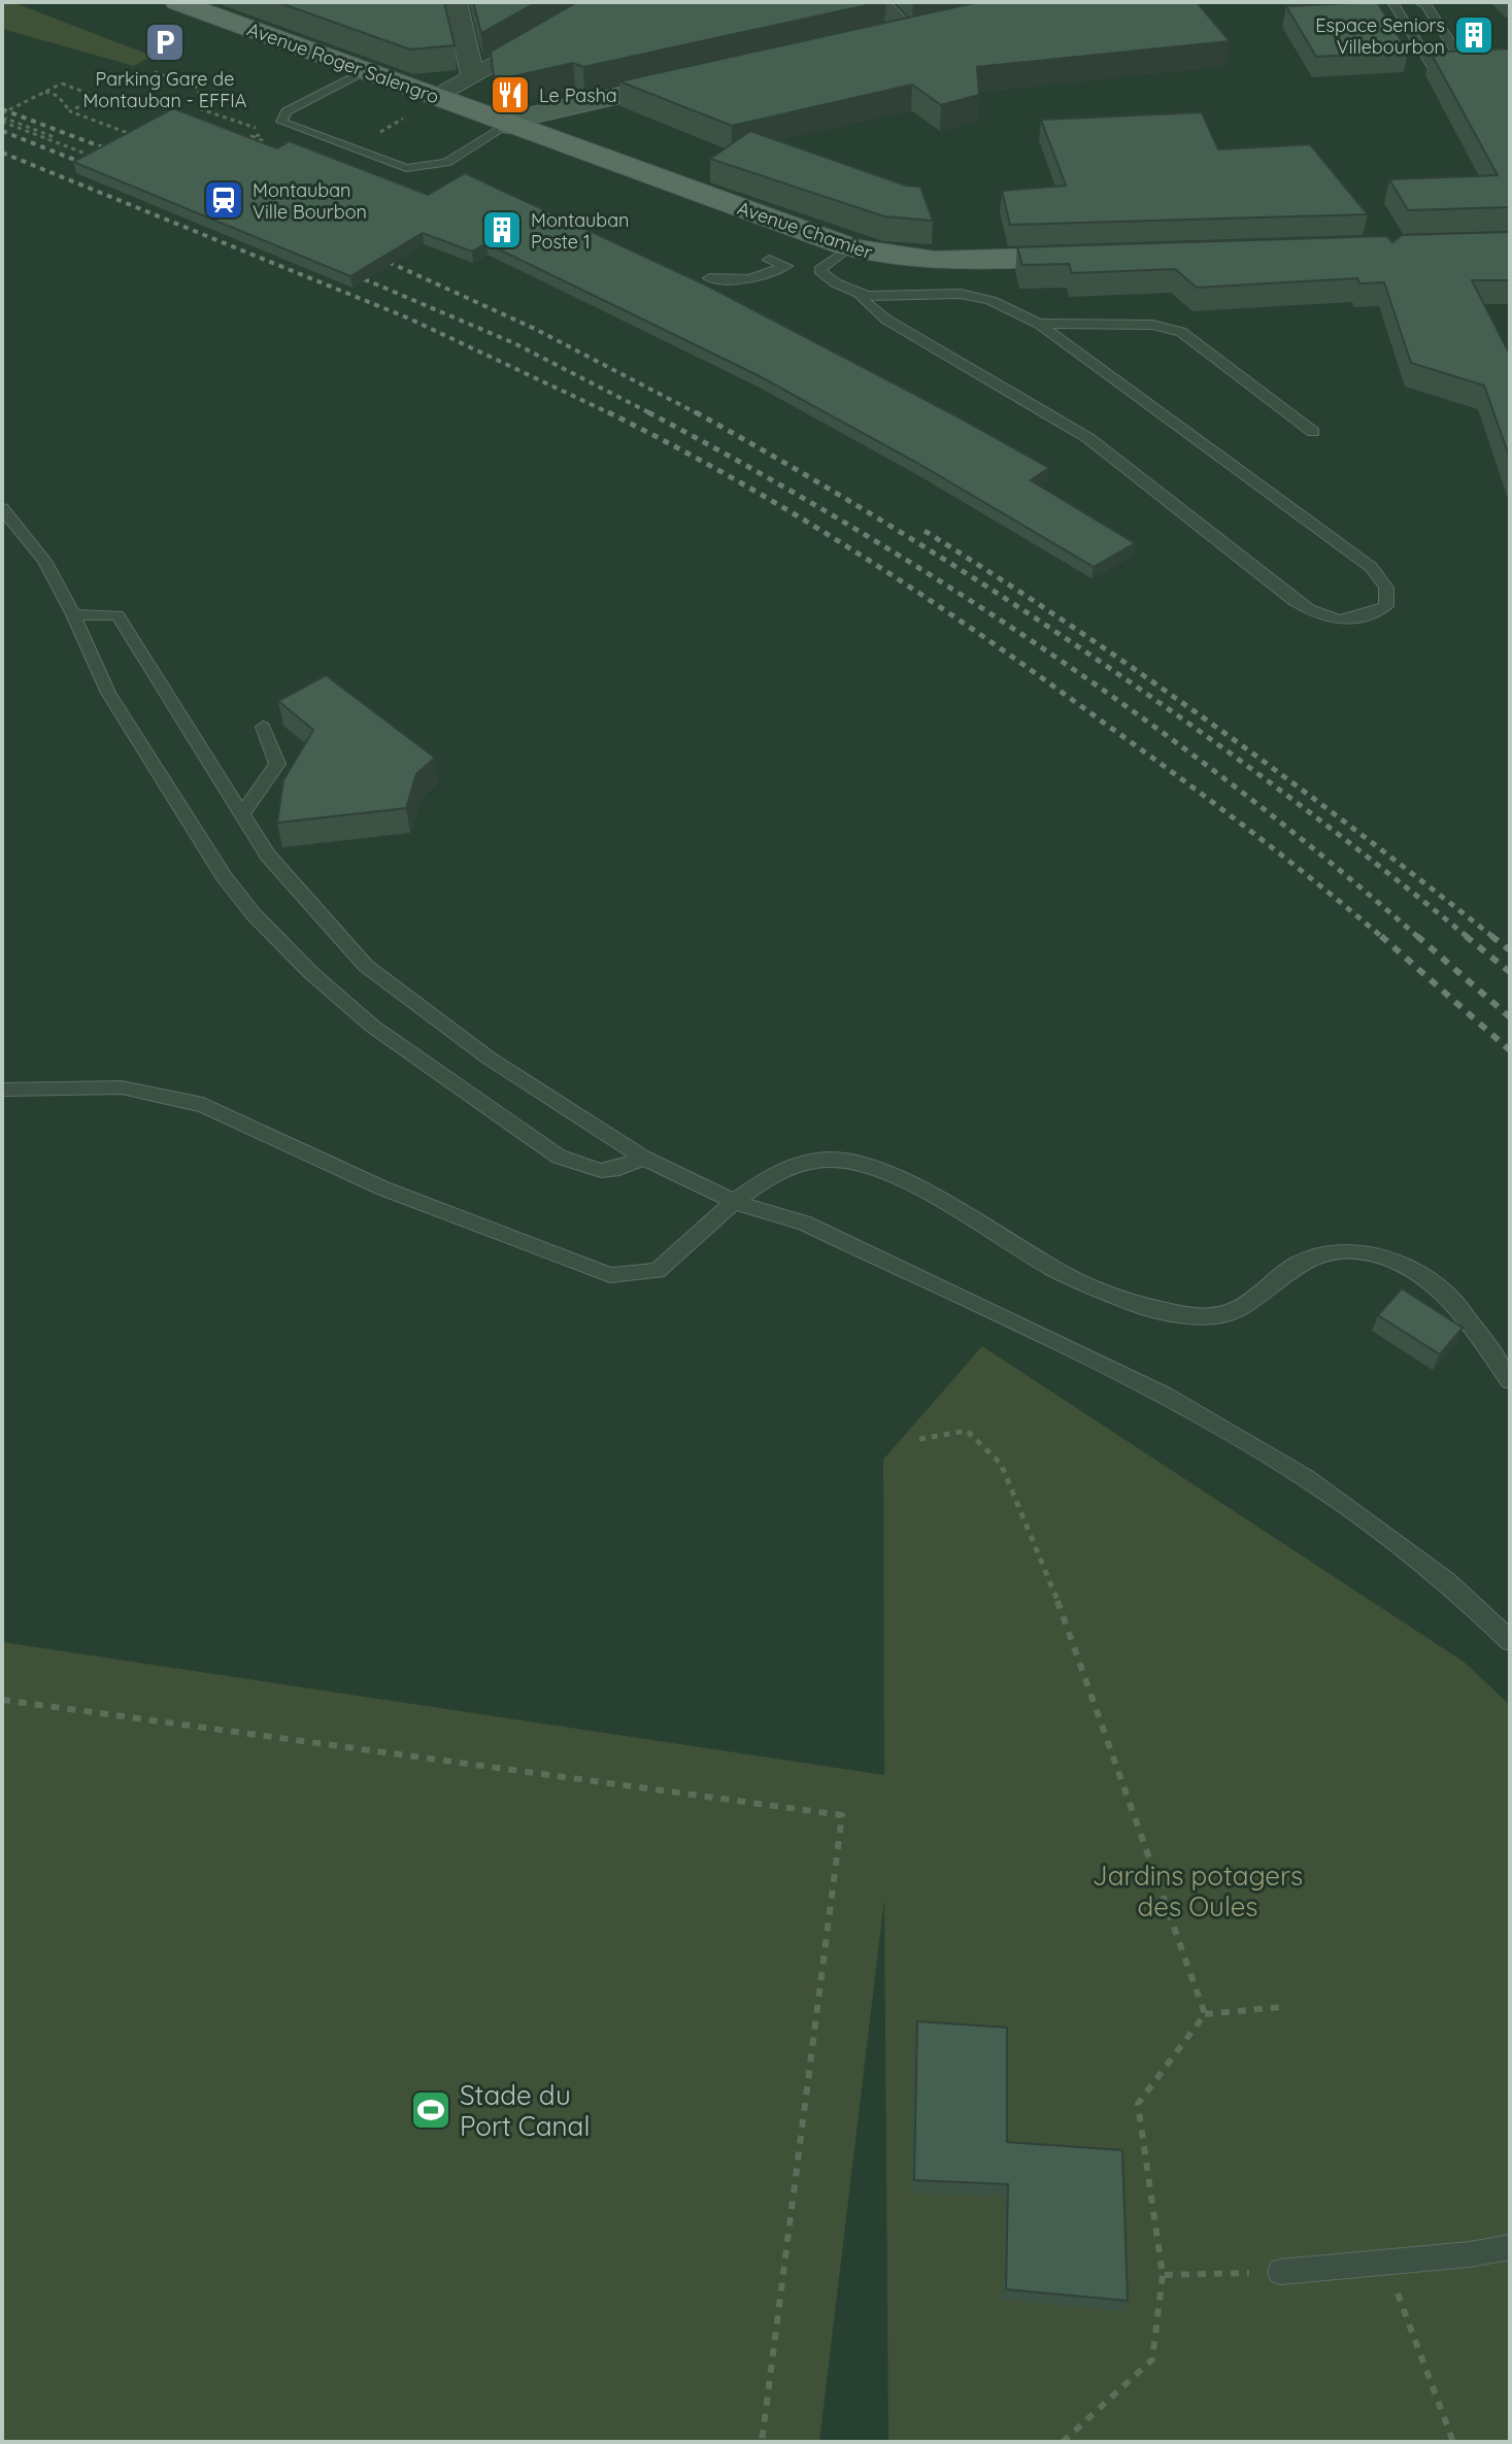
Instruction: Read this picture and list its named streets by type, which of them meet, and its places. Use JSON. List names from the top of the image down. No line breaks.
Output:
{"streets":{"main road":["Avenue Roger Salengro","Avenue Chamier"]},"crossings":[["Avenue Roger Salengro","Avenue Chamier"]],"parks":["Jardins potagers des Oules"],"places":{"building":["Espace Seniors Villebourbon","Montauban Poste 1"],"parking":["Parking Gare de Montauban - EFFIA"],"restaurant":["Le Pasha"],"station":["Montauban Ville Bourbon"],"sports":["Stade du Port Canal"]}}
